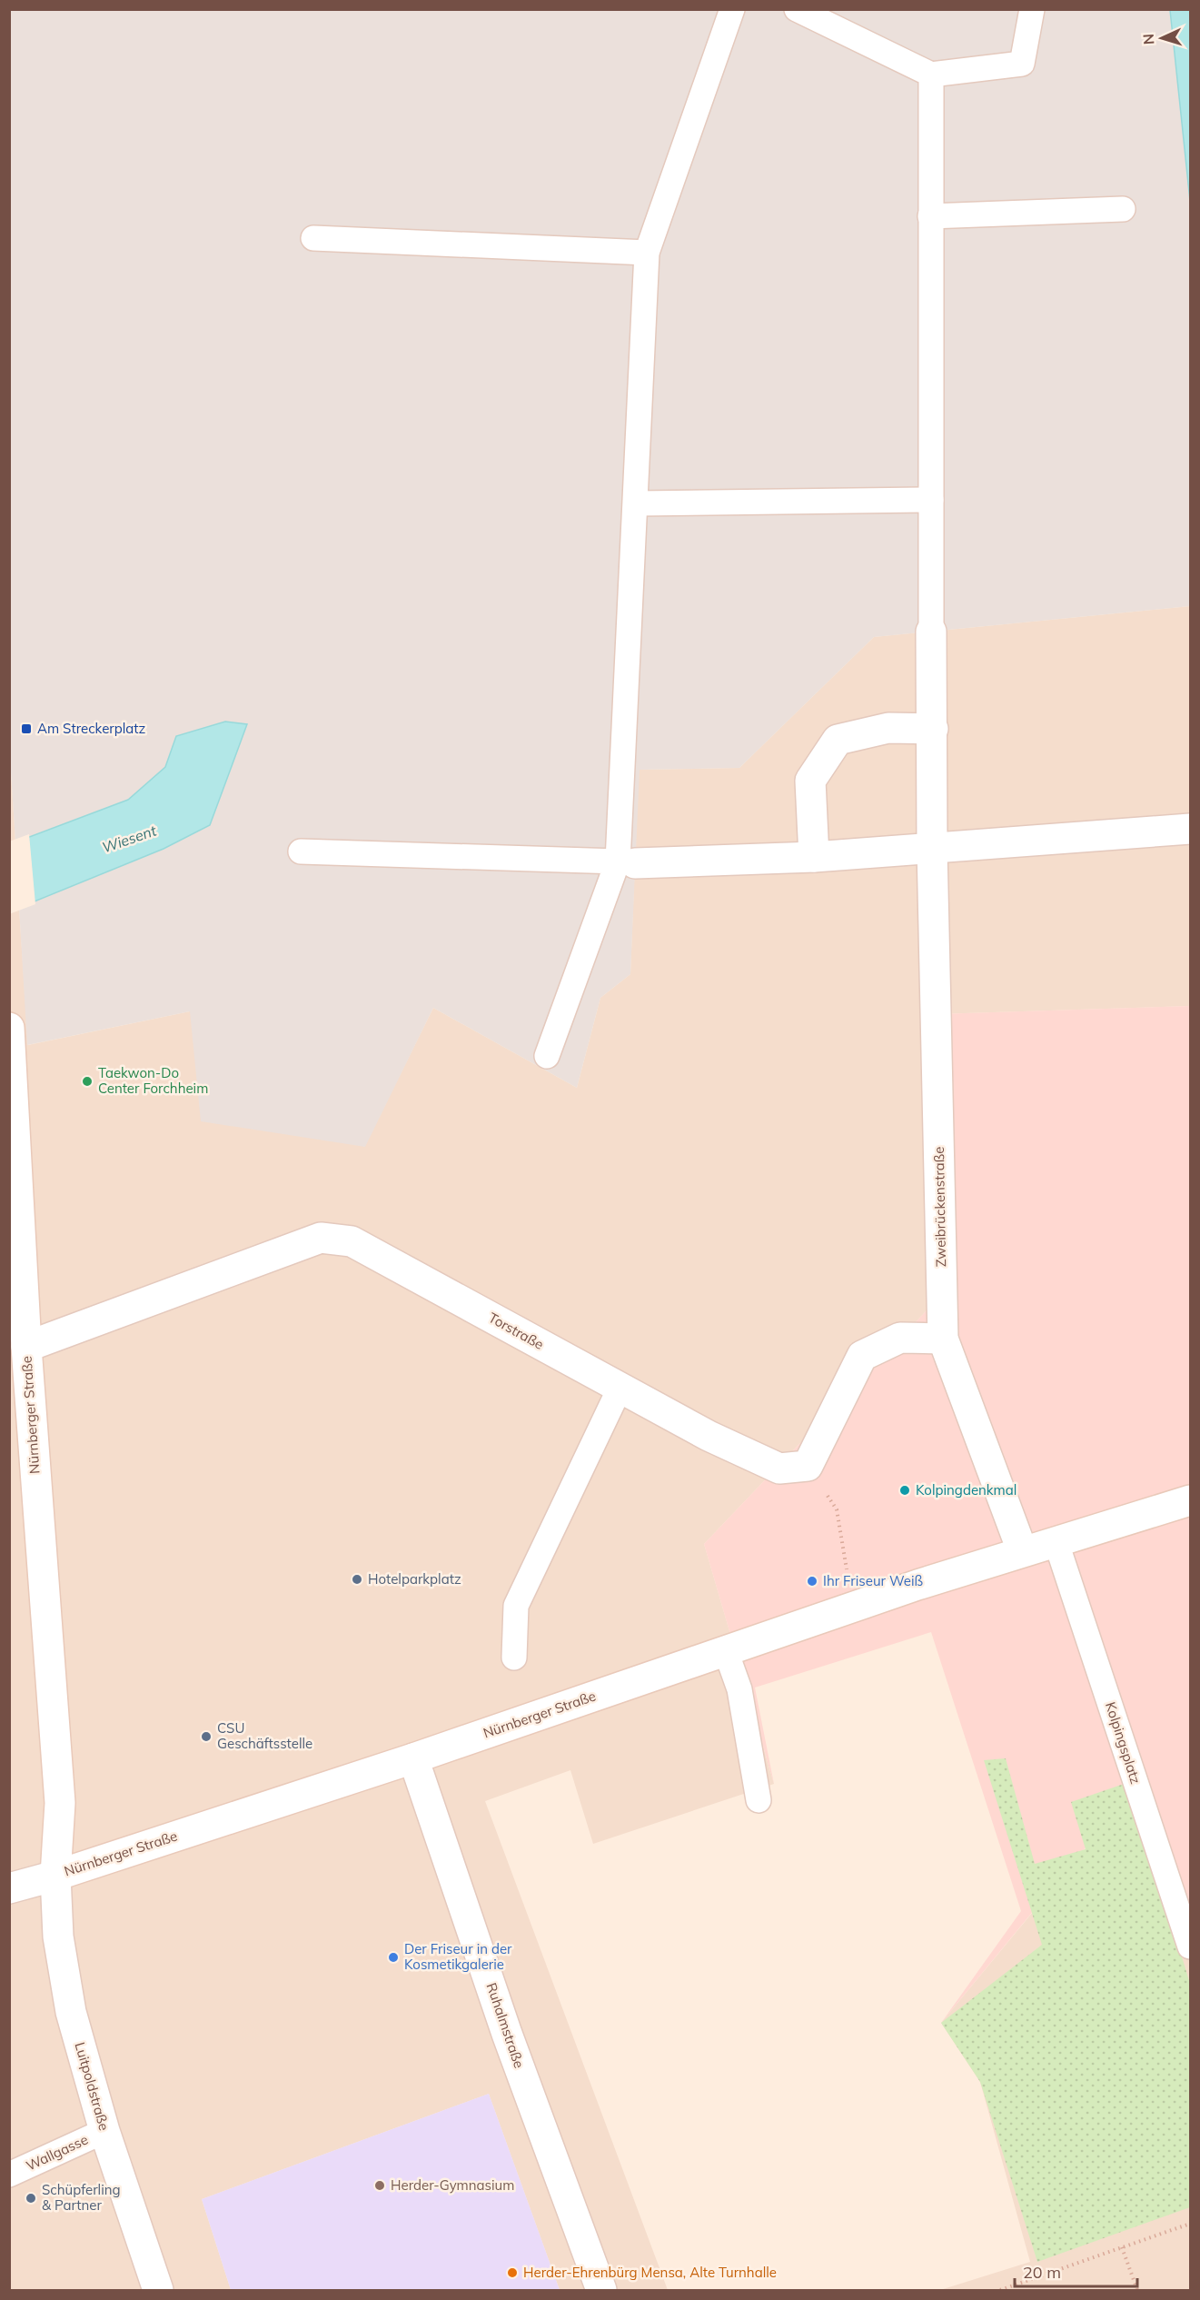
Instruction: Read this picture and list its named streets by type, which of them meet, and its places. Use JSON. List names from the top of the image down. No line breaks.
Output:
{"streets":{"street":["Zweibrückenstraße","Torstraße","Nürnberger Straße","Ruhalmstraße","Luitpoldstraße"],"lane":["Kolpingsplatz","Wallgasse"]},"crossings":[["Zweibrückenstraße","Nürnberger Straße"],["Torstraße","Nürnberger Straße"],["Nürnberger Straße","Ruhalmstraße"],["Nürnberger Straße","Luitpoldstraße"],["Luitpoldstraße","Wallgasse"]],"water":["Wiesent"],"places":{"transit":["Am Streckerplatz"],"other":["Taekwon-Do Center Forchheim","Kolpingdenkmal","Hotelparkplatz","Ihr Friseur Weiß","CSU Geschäftsstelle","Der Friseur in der Kosmetikgalerie","Herder-Gymnasium","Schüpferling & Partner","Herder-Ehrenbürg Mensa, Alte Turnhalle"]},"scale_bar":"20 m","north":"left"}
